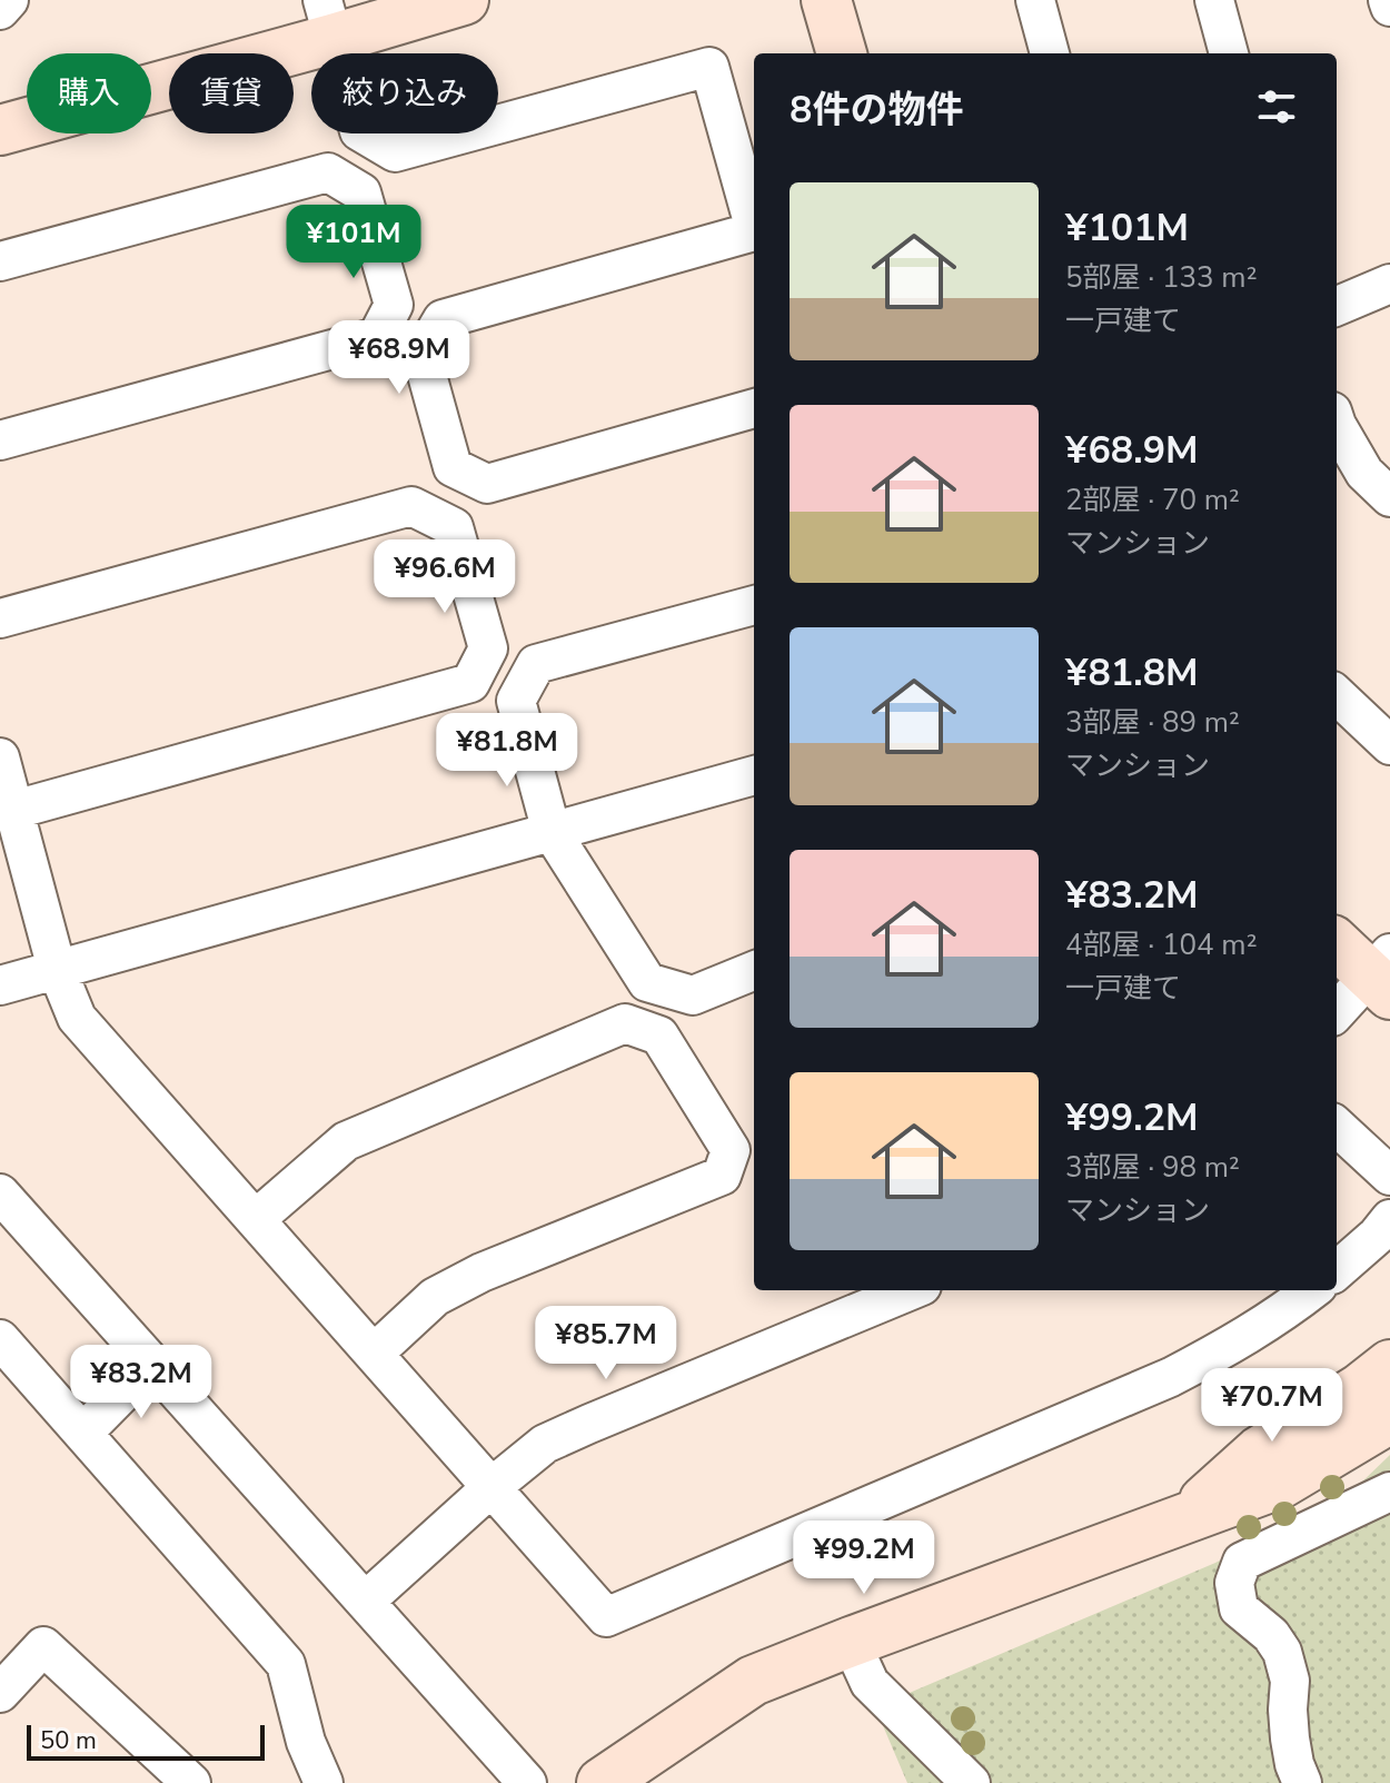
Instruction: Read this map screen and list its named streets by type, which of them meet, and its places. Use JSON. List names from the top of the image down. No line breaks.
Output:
{"scale_bar":"50 m","page":{"chip":["購入","賃貸","絞り込み"],"heading":"8件の物件","list":[{"name":"¥101M","note":"5部屋 · 133 m² · 一戸建て"},{"name":"¥68.9M","note":"2部屋 · 70 m² · マンション"},{"name":"¥81.8M","note":"3部屋 · 89 m² · マンション"},{"name":"¥83.2M","note":"4部屋 · 104 m² · 一戸建て"},{"name":"¥99.2M","note":"3部屋 · 98 m² · マンション"}],"price":["¥101M","¥68.9M","¥96.6M","¥81.8M","¥85.7M","¥83.2M","¥70.7M","¥99.2M"],"scale":"50 m"}}
